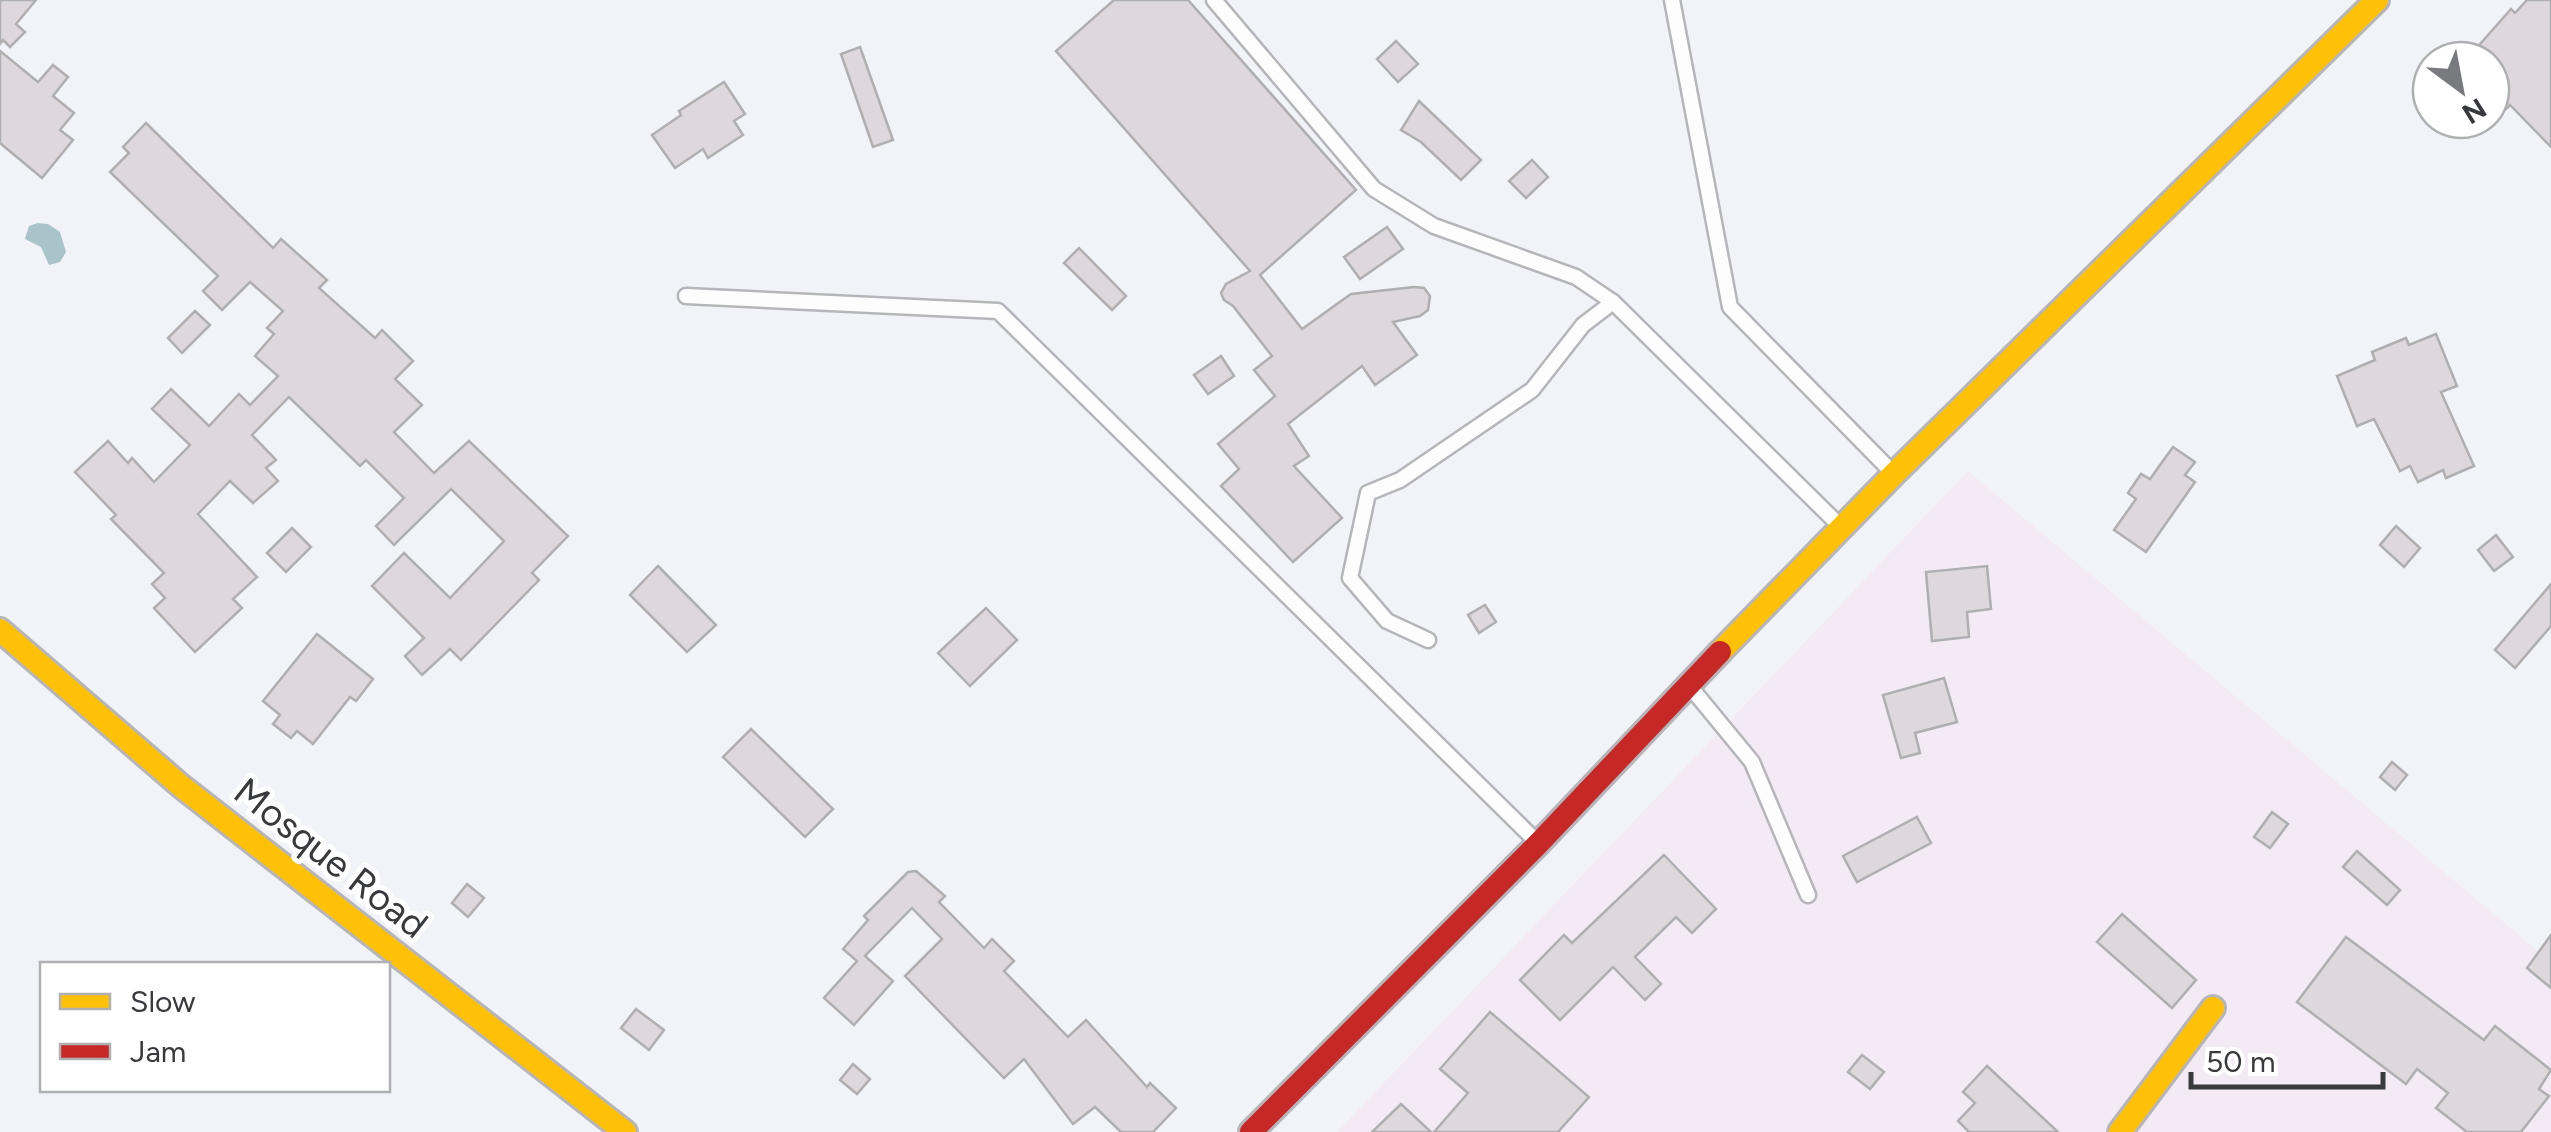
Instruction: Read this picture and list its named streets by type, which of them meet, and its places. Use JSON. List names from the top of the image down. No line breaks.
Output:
{"streets":{"street":["Mosque Road"]},"legend":["Slow","Jam"],"scale_bar":"50 m","north":"bottom right"}
